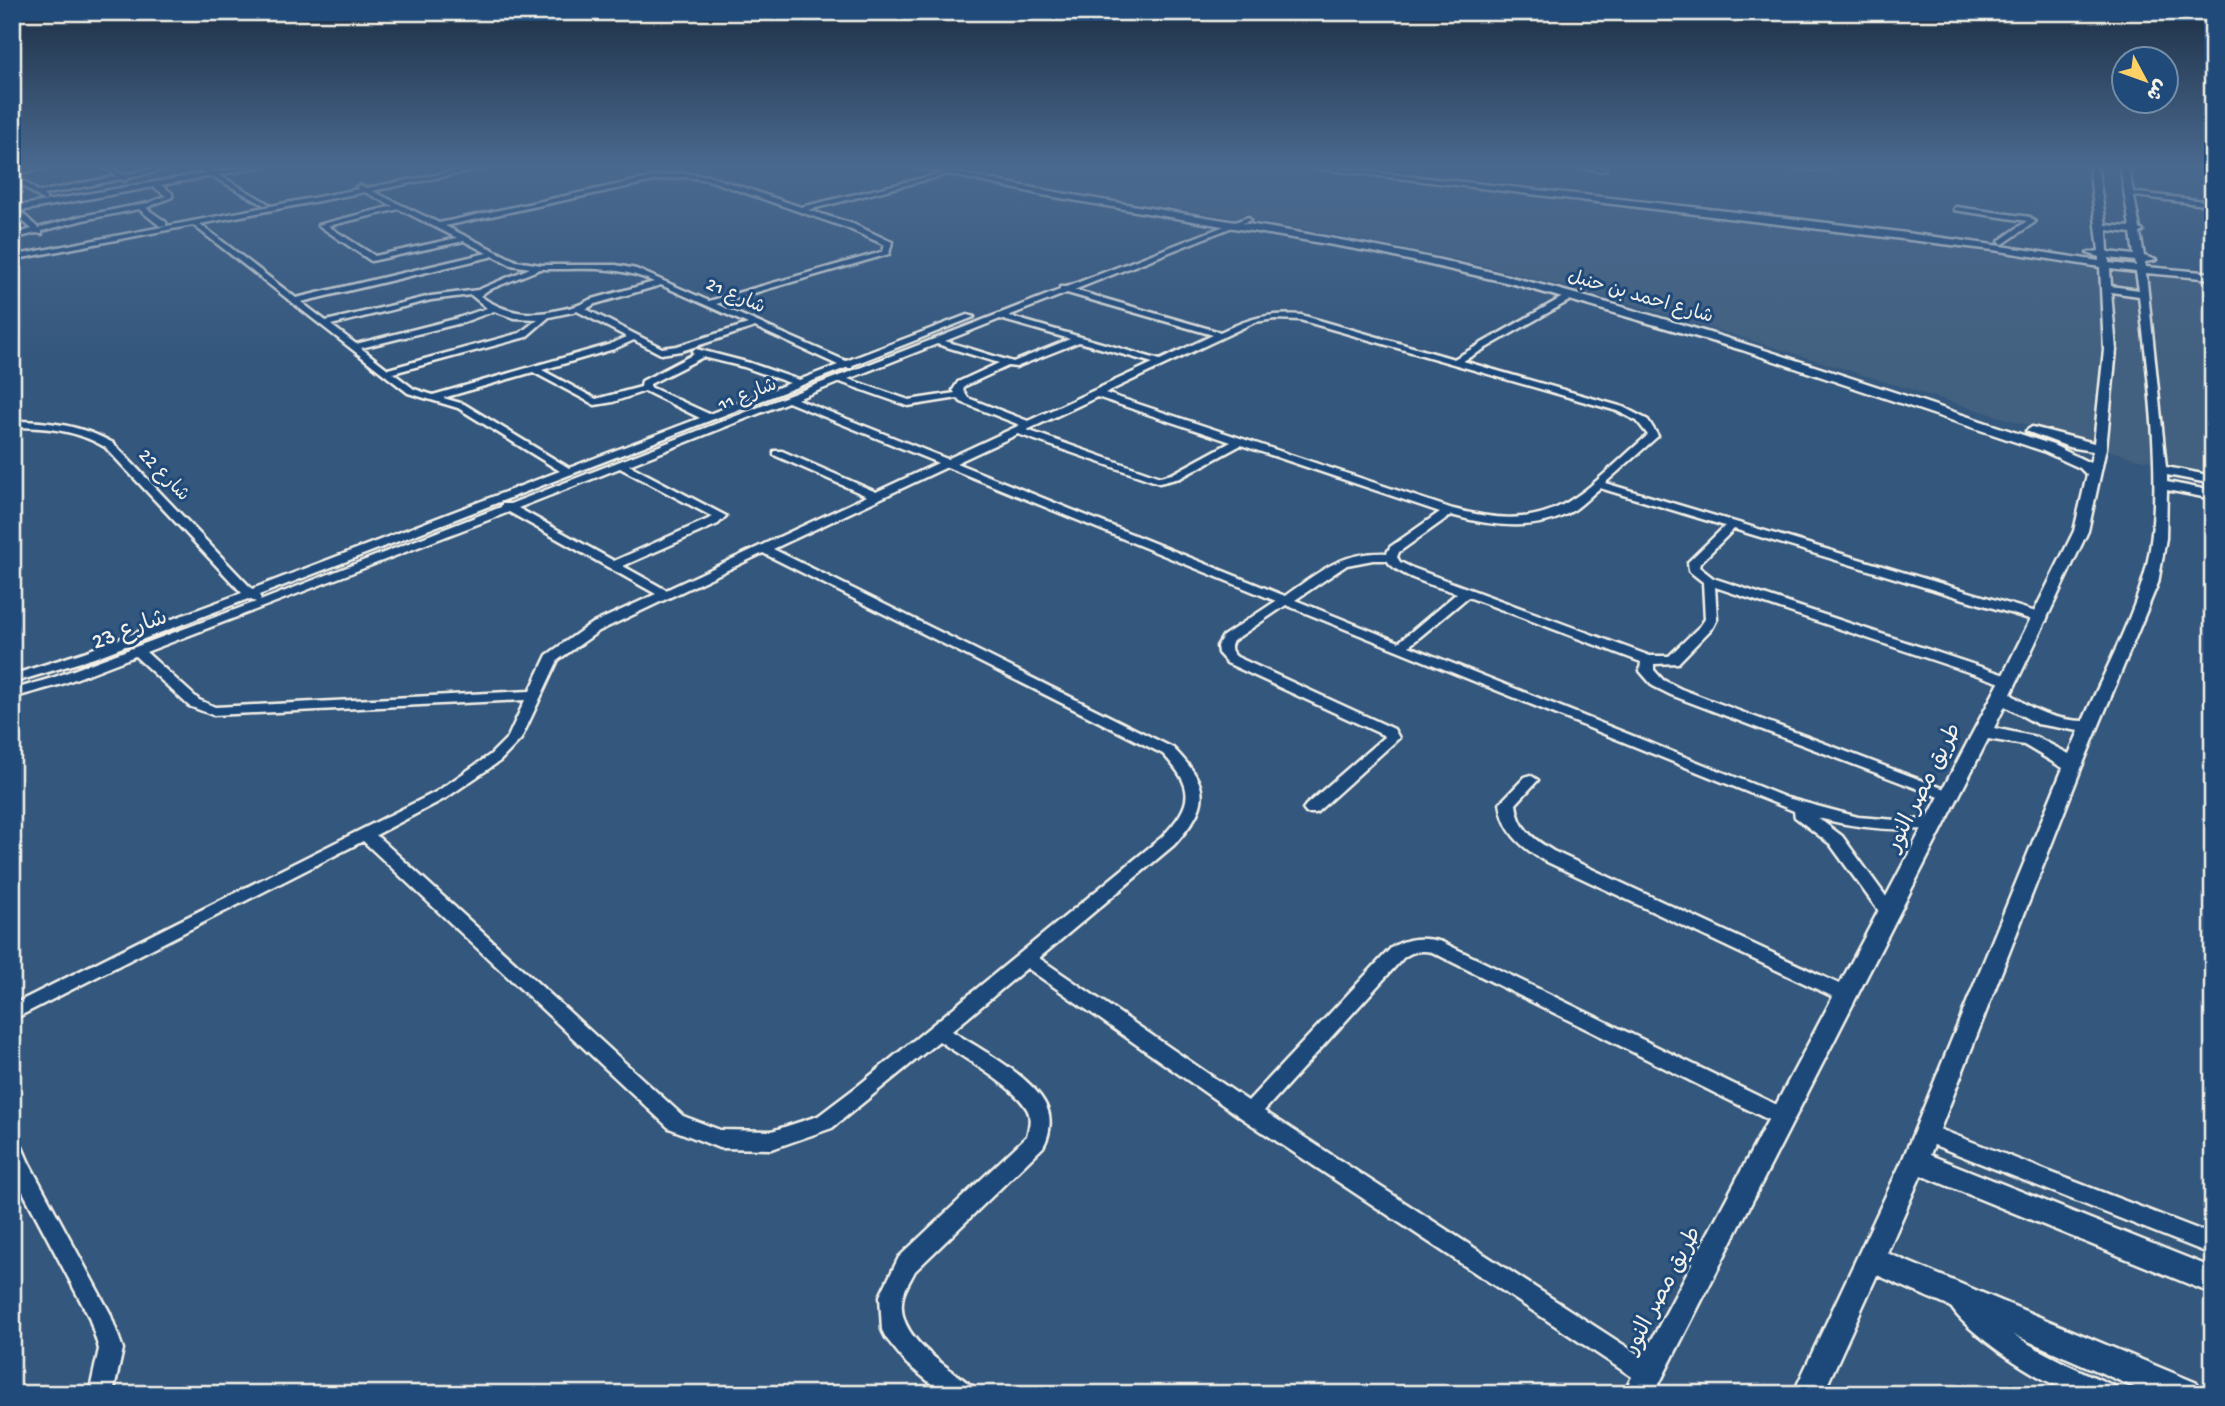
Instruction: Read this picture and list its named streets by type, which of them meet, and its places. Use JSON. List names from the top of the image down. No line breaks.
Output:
{"streets":{"street":["شارع 21","شارع احمد بن حنبل","شارع 11","شارع 22","شارع 23","طريق مصر النور"]},"crossings":[["شارع 21","شارع 11"],["شارع احمد بن حنبل","طريق مصر النور"],["شارع 11","شارع 22"],["شارع 11","شارع 23"],["شارع 22","شارع 23"]],"north":"bottom right"}
